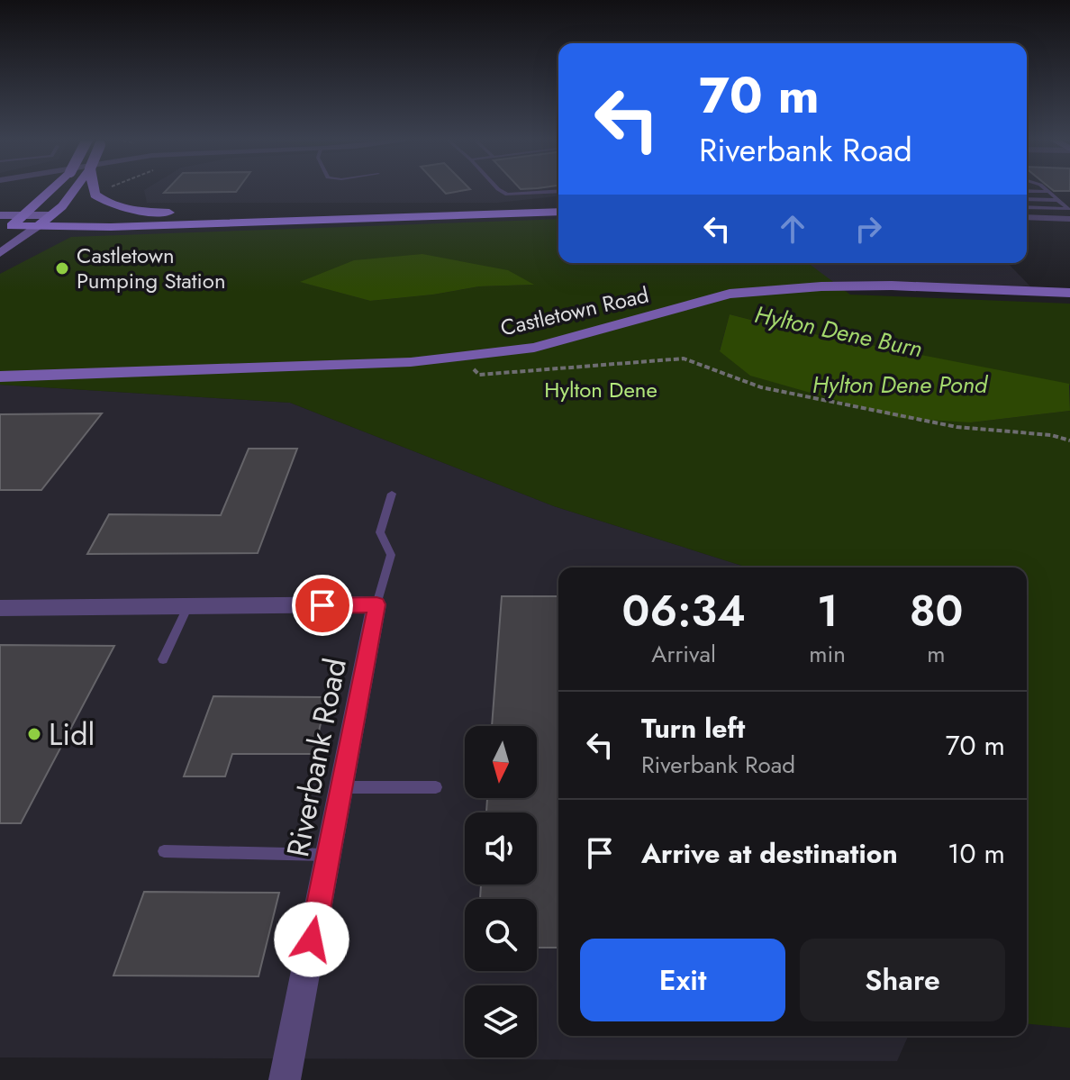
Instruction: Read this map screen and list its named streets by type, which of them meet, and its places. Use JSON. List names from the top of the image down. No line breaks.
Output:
{"streets":{"street":["Castletown Road","Riverbank Road"]},"water":["Hylton Dene Burn","Hylton Dene Pond"],"parks":["Hylton Dene"],"places":["Castletown Pumping Station","Lidl"],"north":"bottom","page":{"turn":["70 m","Riverbank Road"],"eta":["06:34","Arrival","1","min","80","m"],"list":[{"name":"Turn left","note":"Riverbank Road","value":"70 m"},{"name":"Arrive at destination","value":"10 m"}],"buttons":["Exit","Share"]}}
